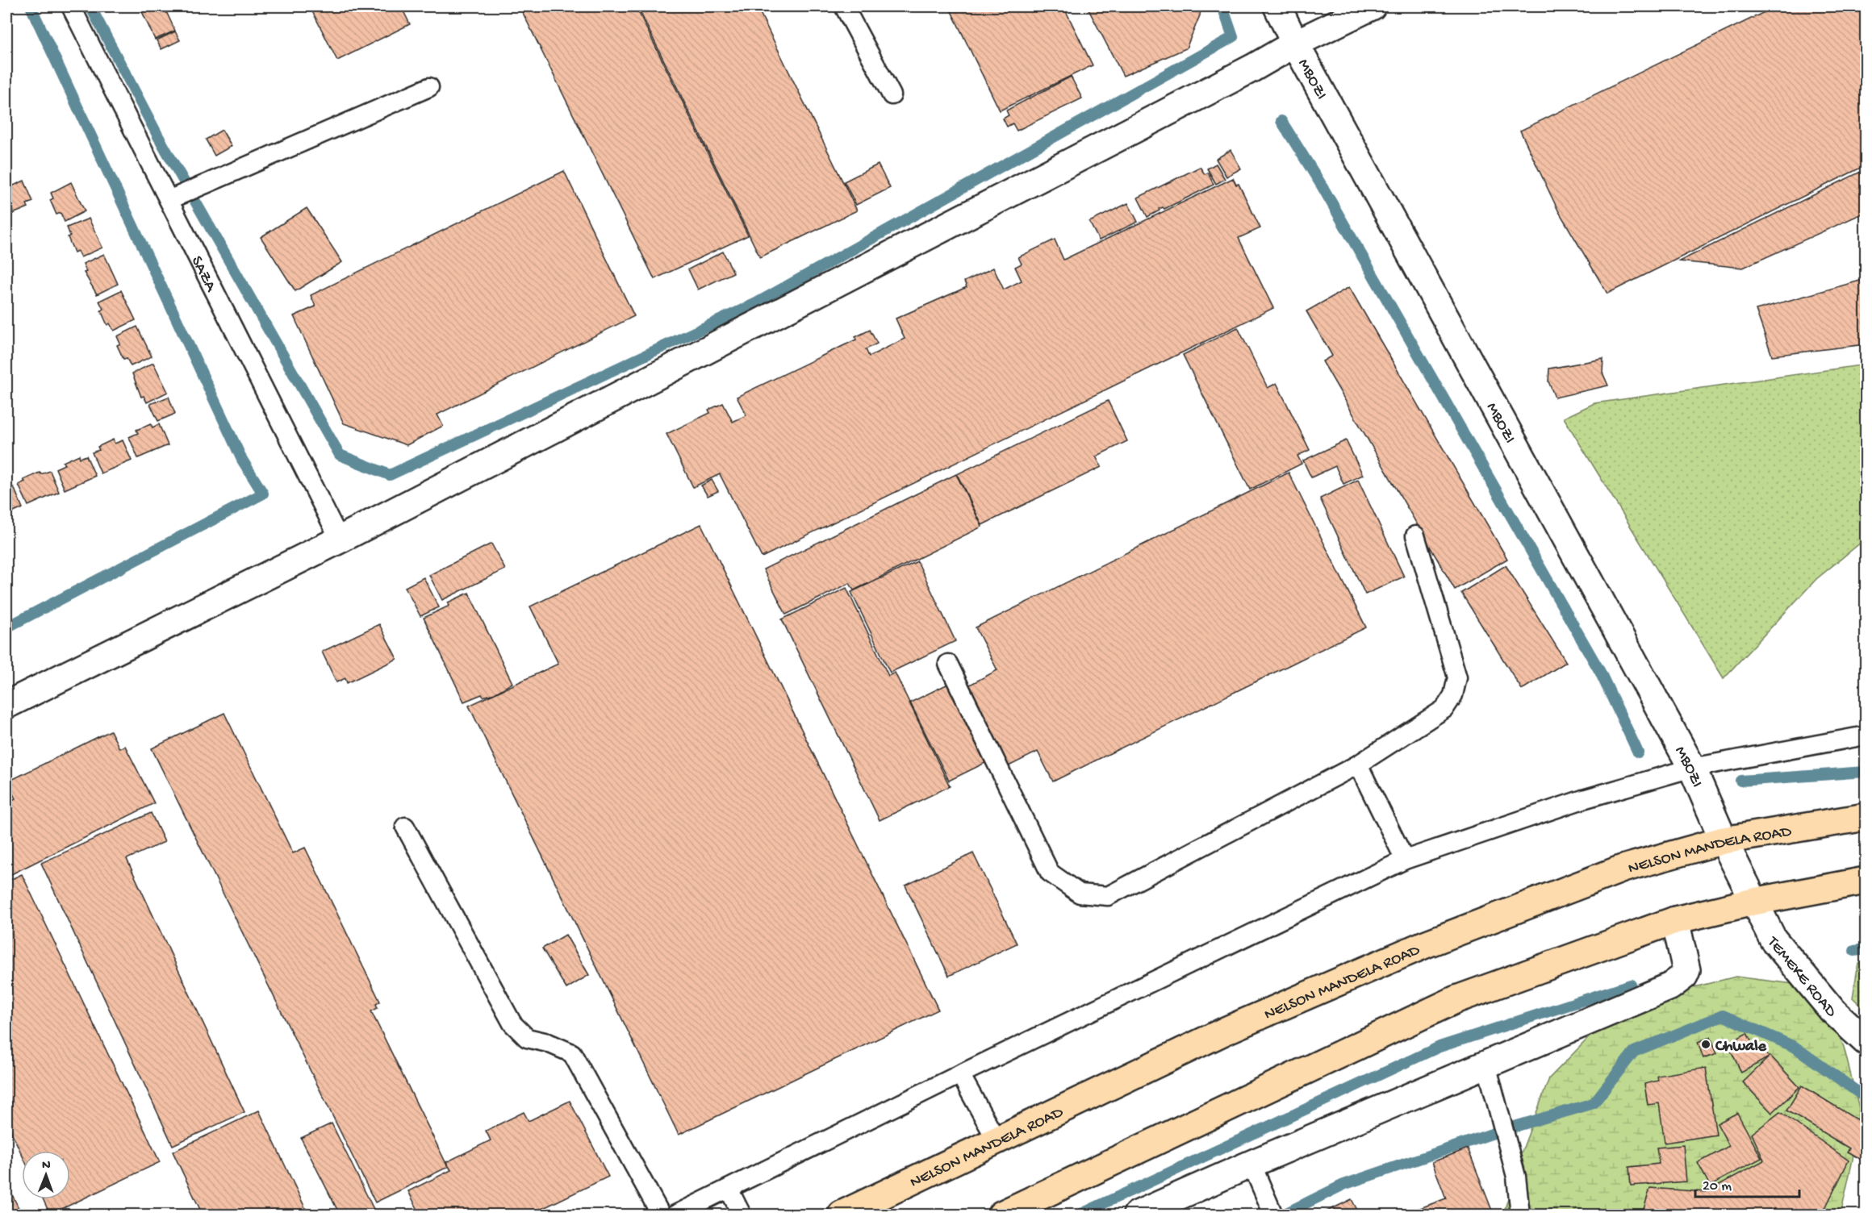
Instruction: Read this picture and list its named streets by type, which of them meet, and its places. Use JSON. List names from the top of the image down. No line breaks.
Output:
{"streets":{"main road":["NELSON MANDELA ROAD"],"street":["MBOZI","TEMEKE ROAD"],"lane":["SAZA"]},"crossings":[["MBOZI","NELSON MANDELA ROAD"],["MBOZI","TEMEKE ROAD"]],"places":["Chwale"],"scale_bar":"20 m","north":"top"}
